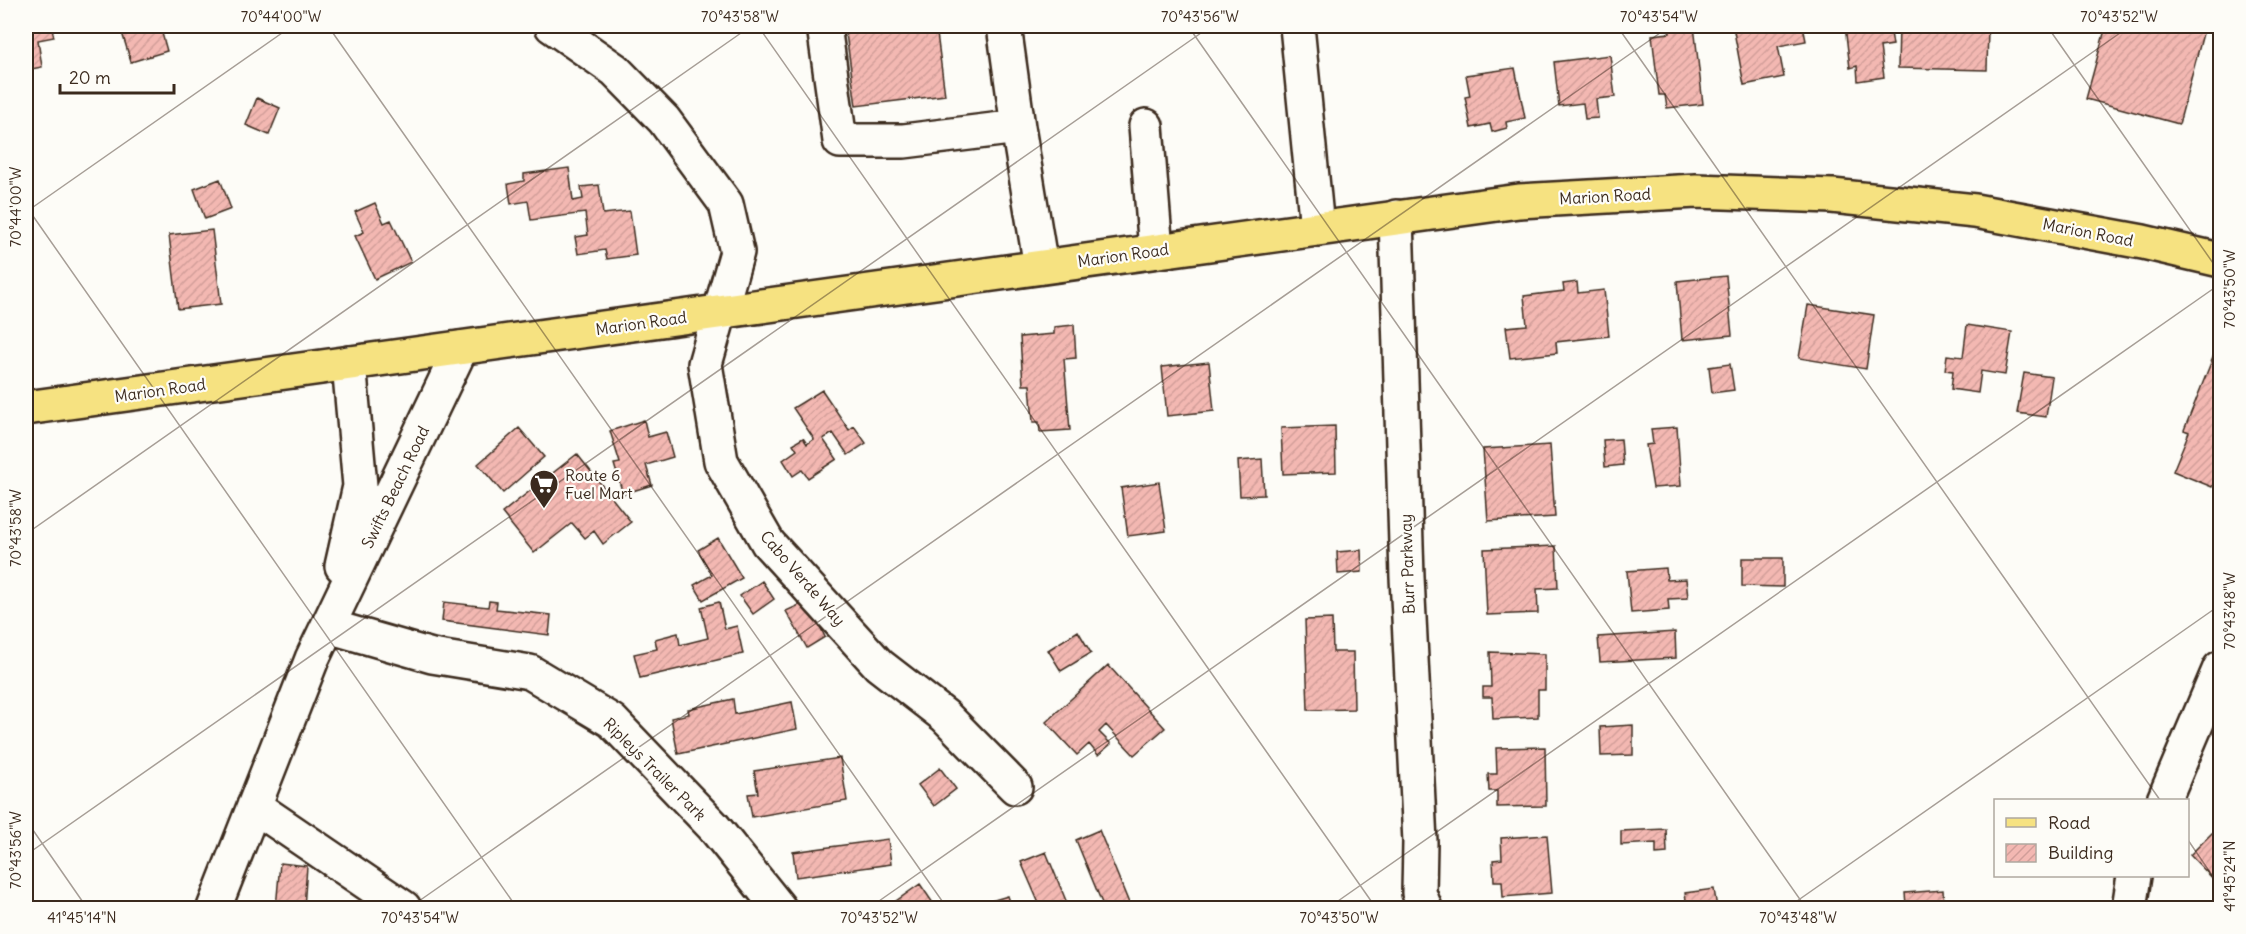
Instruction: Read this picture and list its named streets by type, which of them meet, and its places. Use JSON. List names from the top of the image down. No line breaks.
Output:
{"streets":{"main road":["Marion Road"],"street":["Swifts Beach Road","Burr Parkway","Cabo Verde Way","Ripleys Trailer Park"]},"crossings":[["Marion Road","Swifts Beach Road"],["Marion Road","Burr Parkway"],["Marion Road","Cabo Verde Way"],["Swifts Beach Road","Ripleys Trailer Park"]],"places":{"supermarket":["Route 6 Fuel Mart"]},"legend":["Road","Building"],"scale_bar":"20 m","coordinates":["70°44'00\"W","70°43'58\"W","70°43'56\"W","70°43'54\"W","70°43'52\"W","70°43'50\"W","70°43'48\"W","41°45'24\"N","41°45'14\"N"]}
